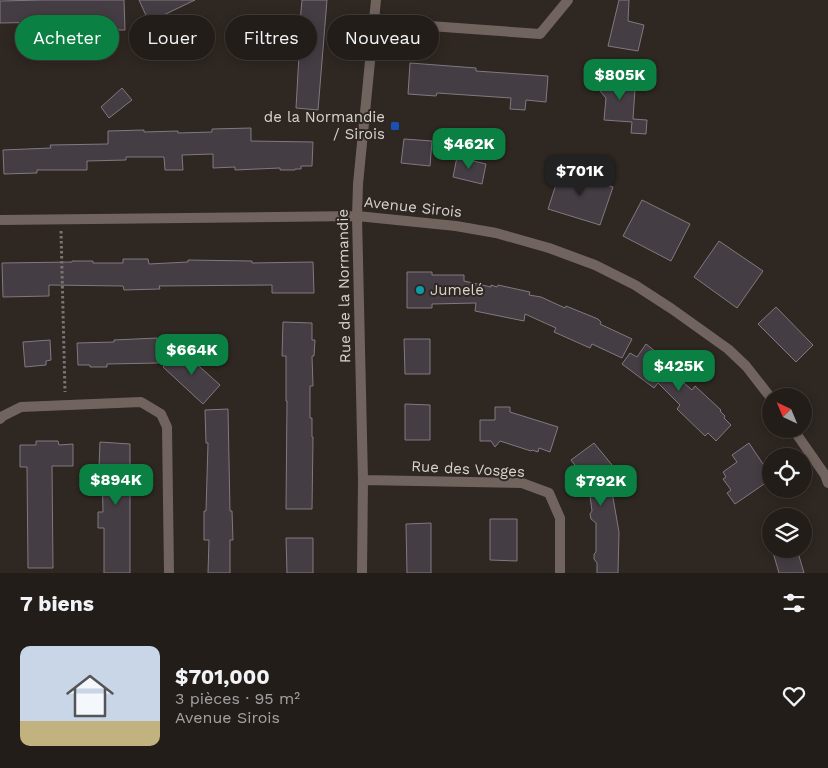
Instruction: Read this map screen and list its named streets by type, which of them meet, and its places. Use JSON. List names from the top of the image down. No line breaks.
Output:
{"streets":{"street":["Avenue Sirois","Rue de la Normandie","Rue des Vosges"]},"crossings":[["Avenue Sirois","Rue de la Normandie"],["Rue de la Normandie","Rue des Vosges"]],"places":{"transit":["de la Normandie / Sirois"],"other":["Jumelé"]},"north":"top left","page":{"chip":["Acheter","Louer","Filtres","Nouveau"],"price":["$805K","$462K","$701K","$664K","$425K","$894K","$792K"],"heading":"7 biens","list":[{"name":"$701,000","note":"3 pièces · 95 m² · Avenue Sirois"}]}}
